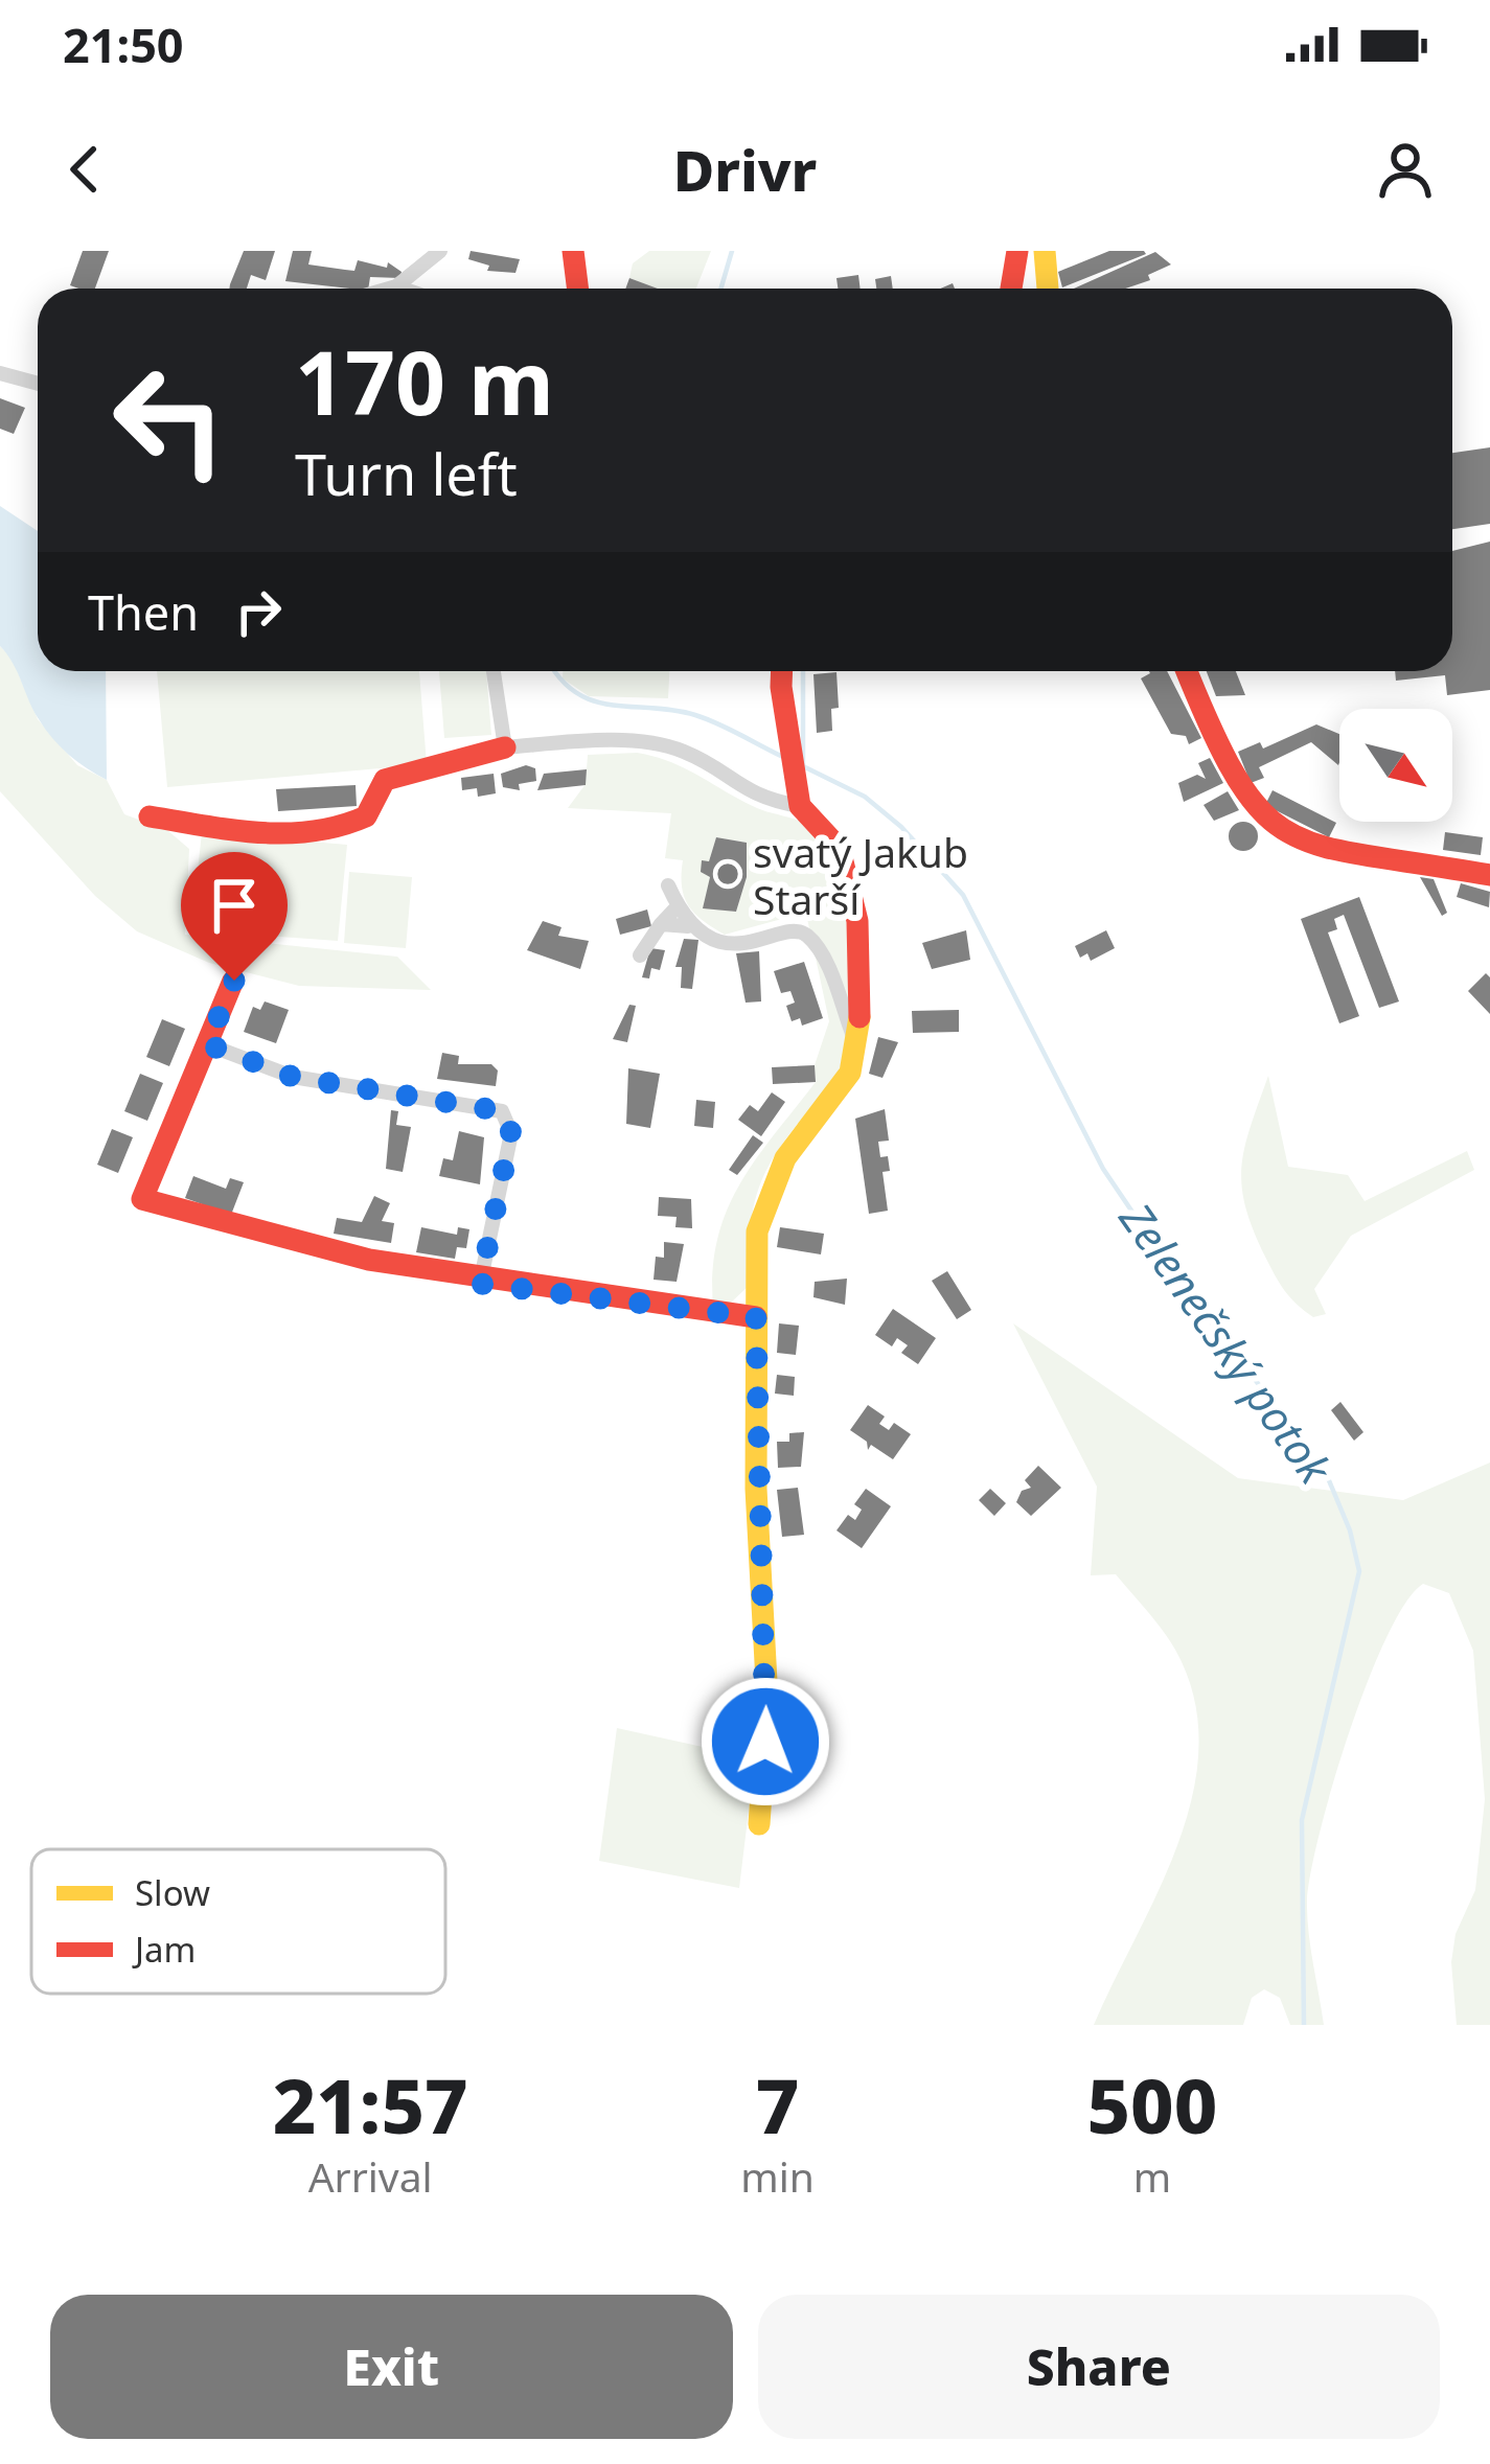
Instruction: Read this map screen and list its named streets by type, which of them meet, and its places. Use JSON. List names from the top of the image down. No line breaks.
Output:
{"water":["Zelenečský potok"],"places":["svatý Jakub Starší"],"legend":["Slow","Jam"],"north":"bottom right","page":{"status":"21:50","header":"Drivr","turn":["170 m","Turn left"],"then":"Then","eta":["21:57","Arrival","7","min","500","m"],"buttons":["Exit","Share"]}}
